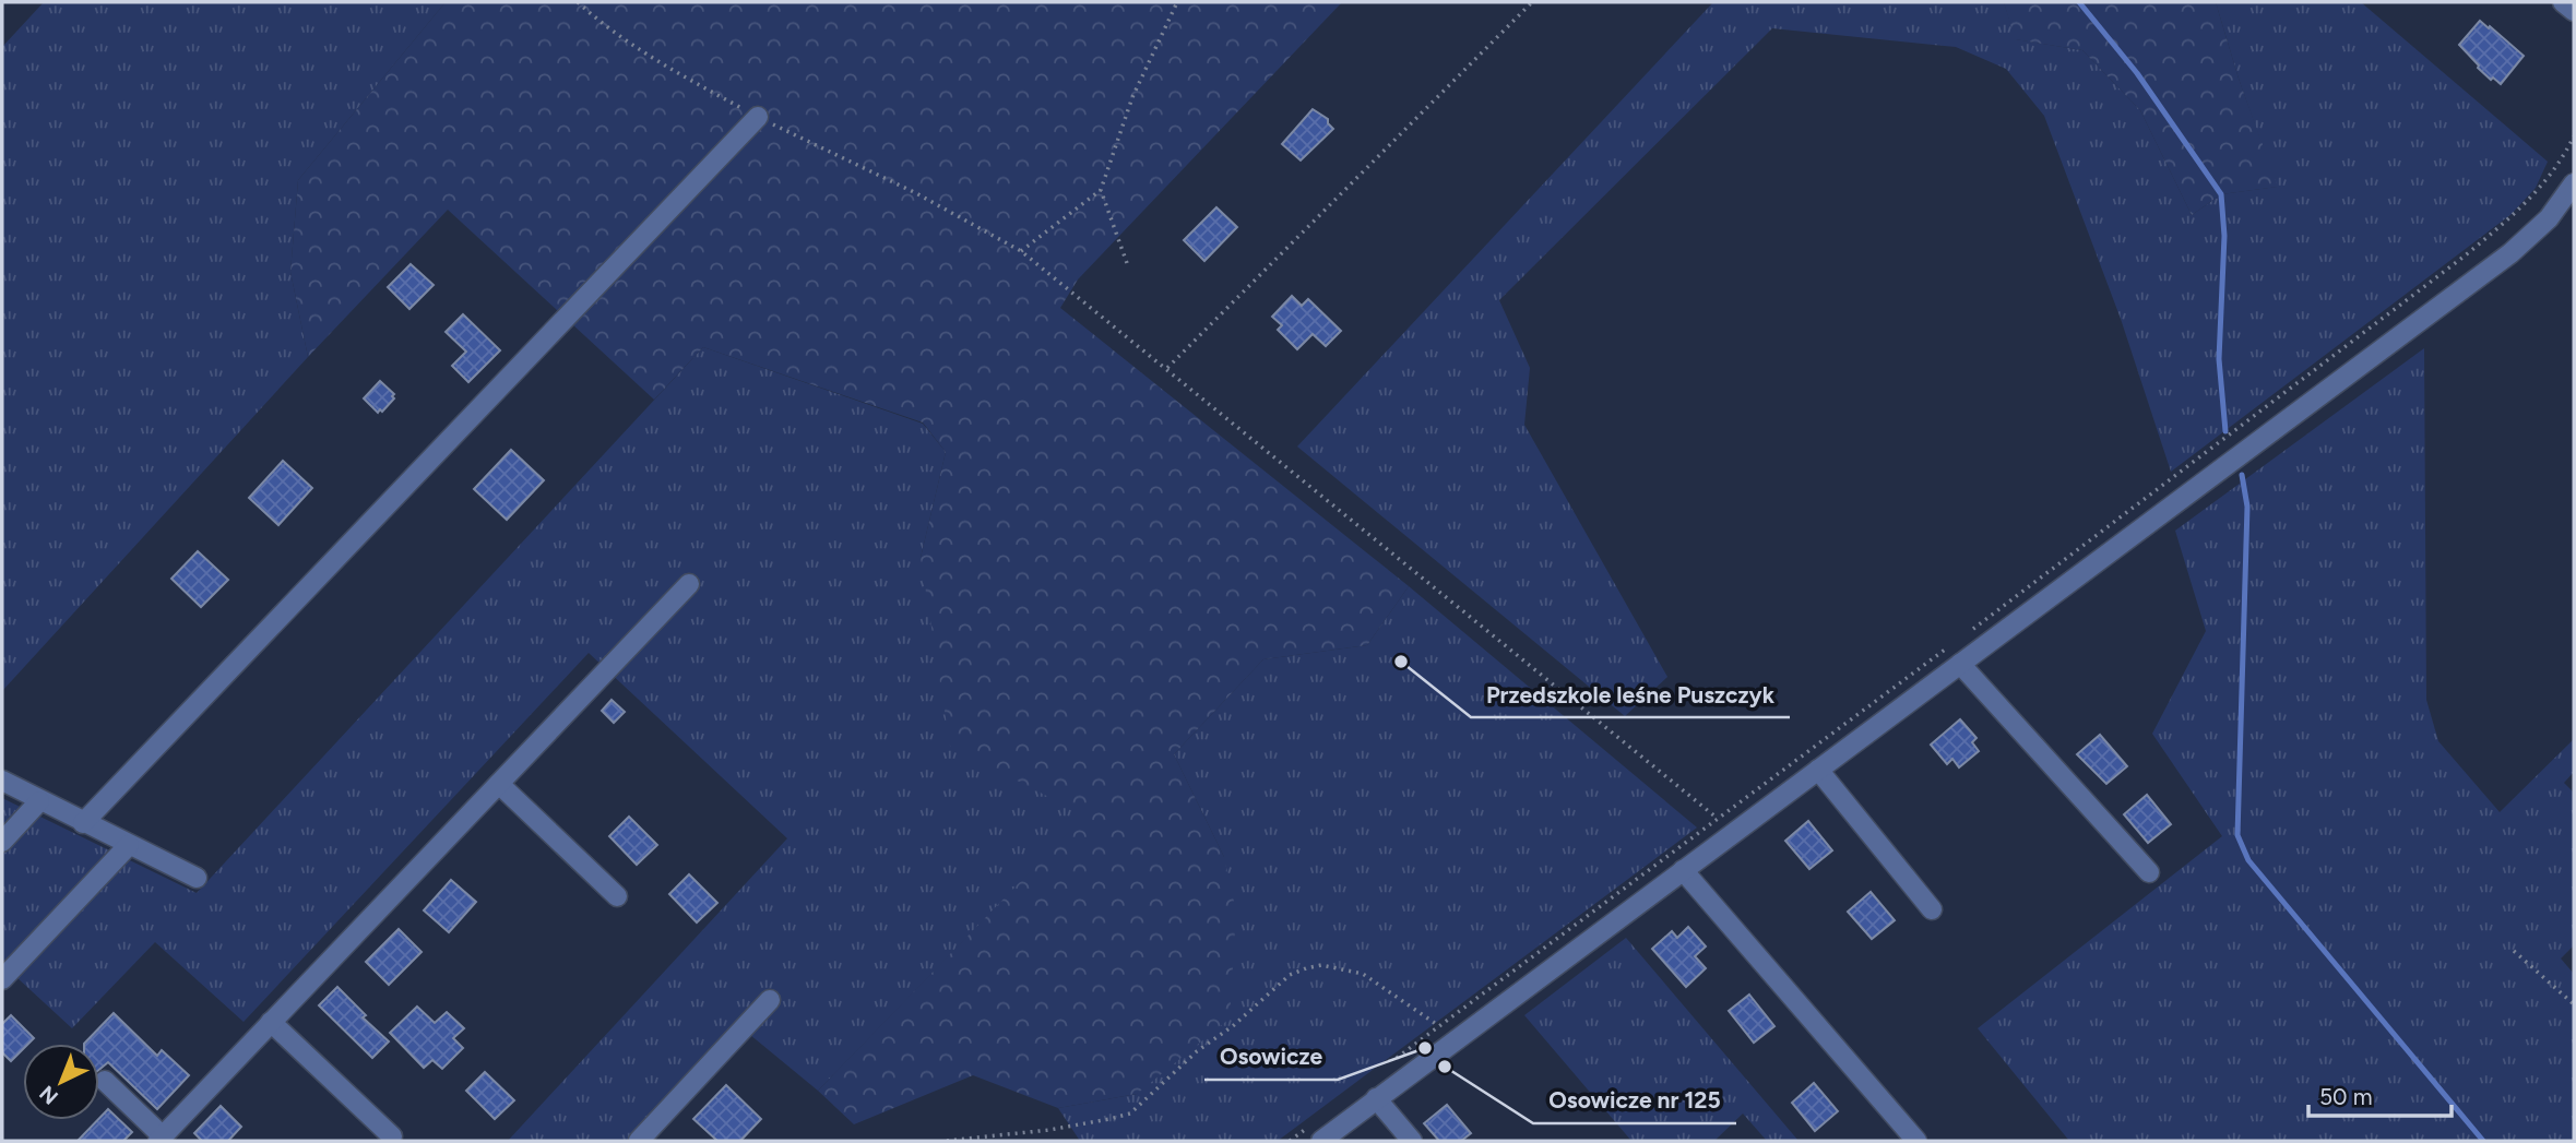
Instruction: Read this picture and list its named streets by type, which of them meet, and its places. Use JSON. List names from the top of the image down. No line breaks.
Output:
{"places":["Przedszkole leśne Puszczyk","Osowicze","Osowicze nr 125"],"scale_bar":"50 m","north":"bottom left"}
